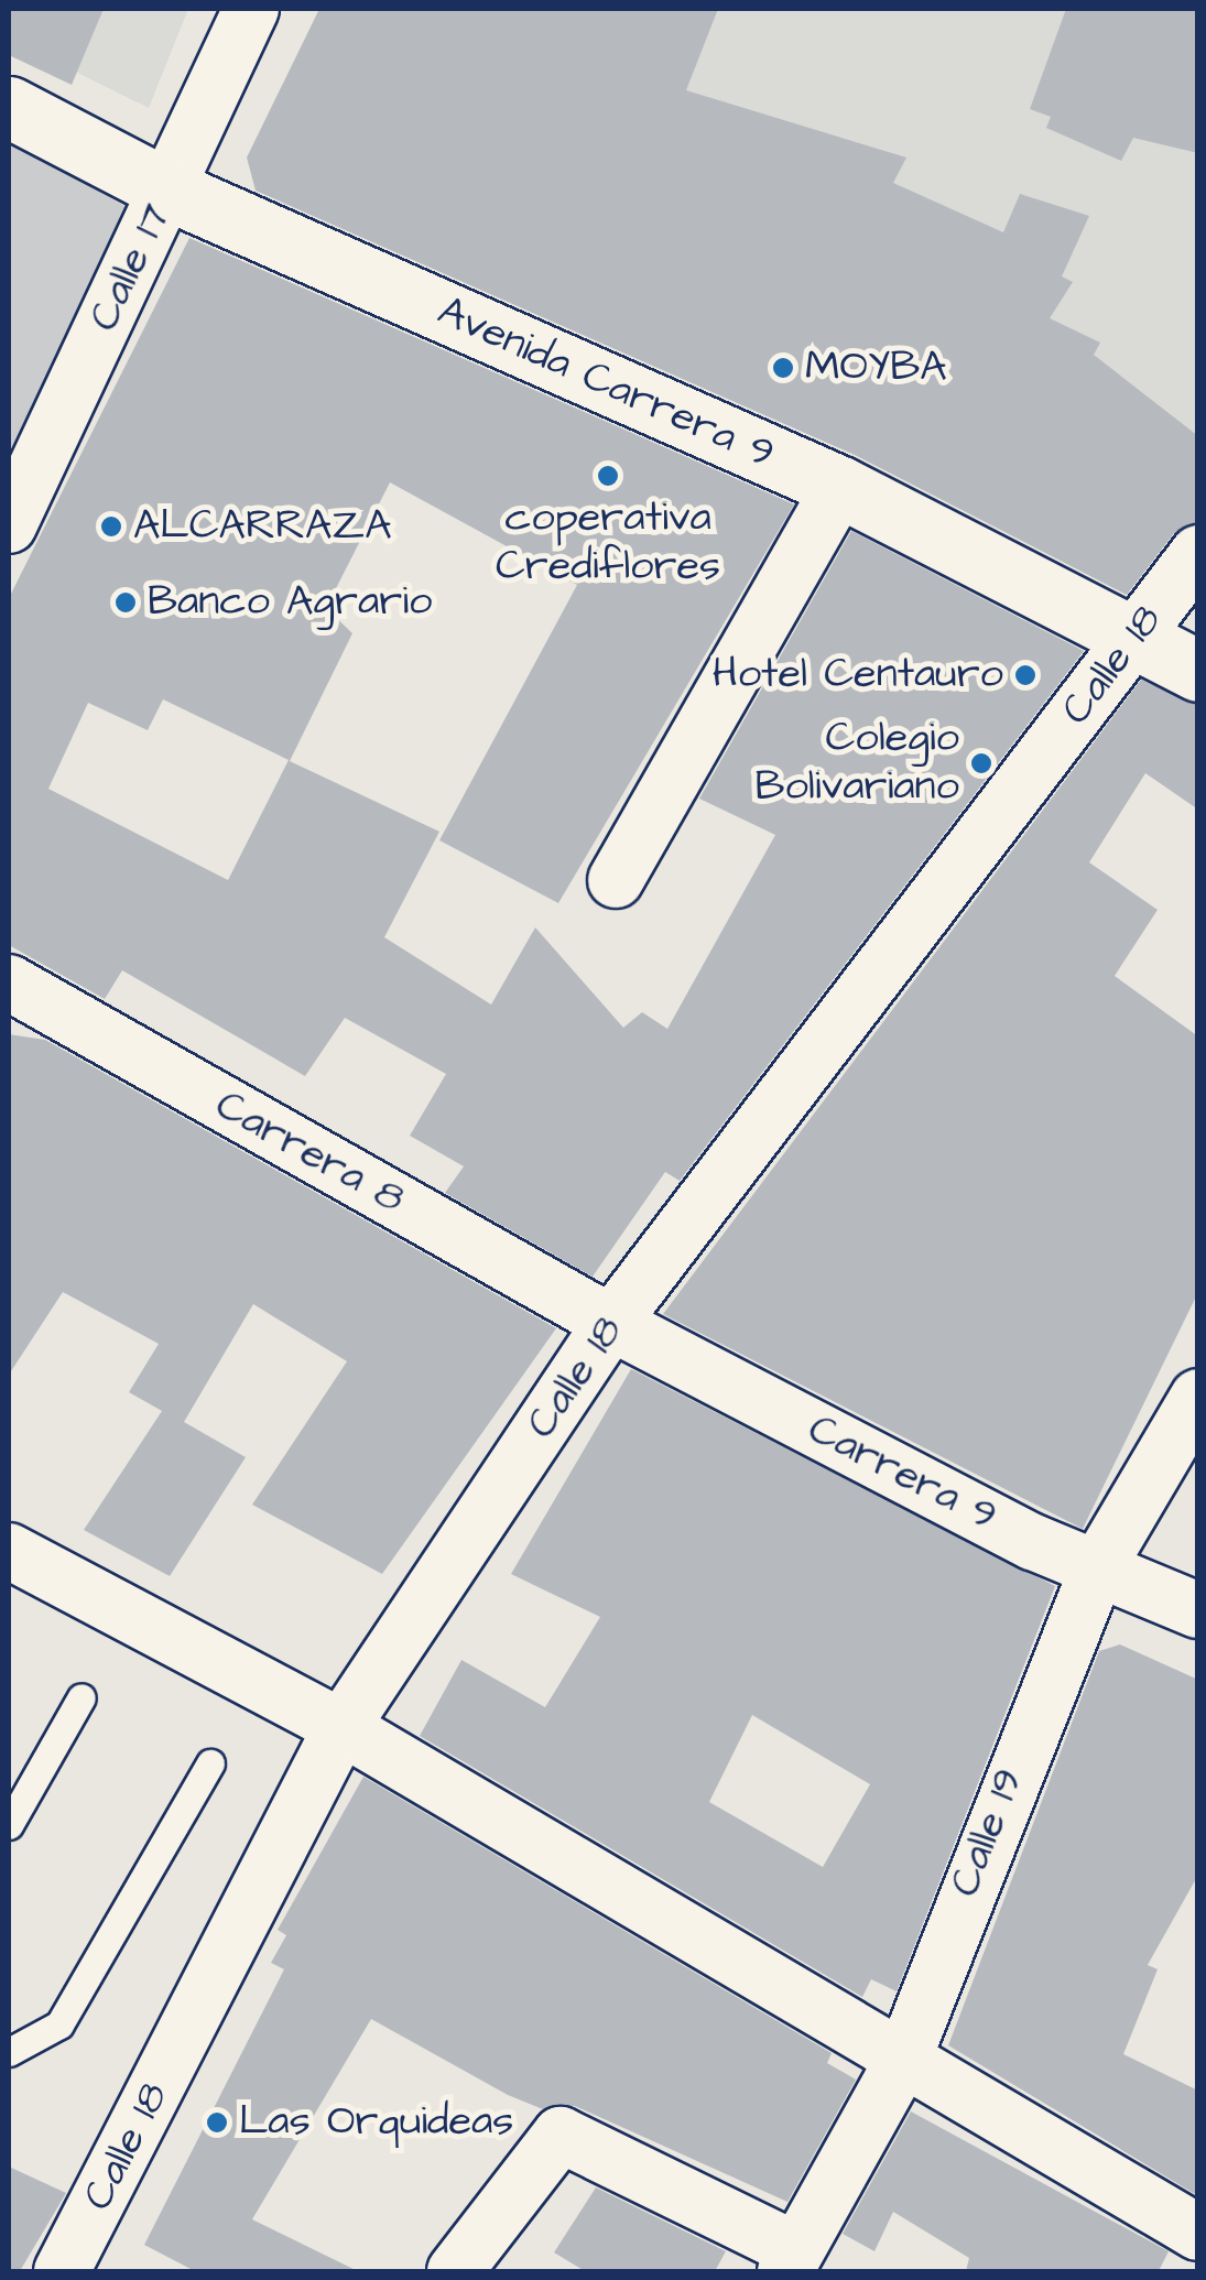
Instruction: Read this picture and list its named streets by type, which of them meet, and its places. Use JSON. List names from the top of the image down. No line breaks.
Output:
{"streets":{"street":["Calle 17","Avenida Carrera 9","Calle 18","Carrera 8","Carrera 9","Calle 19"]},"crossings":[["Calle 17","Avenida Carrera 9"],["Avenida Carrera 9","Calle 18"],["Calle 18","Carrera 8"],["Calle 18","Carrera 9"],["Carrera 8","Carrera 9"],["Carrera 9","Calle 19"]],"places":["MOYBA","coperativa Crediflores","ALCARRAZA","Banco Agrario","Hotel Centauro","Colegio Bolivariano","Las Orquideas"]}
